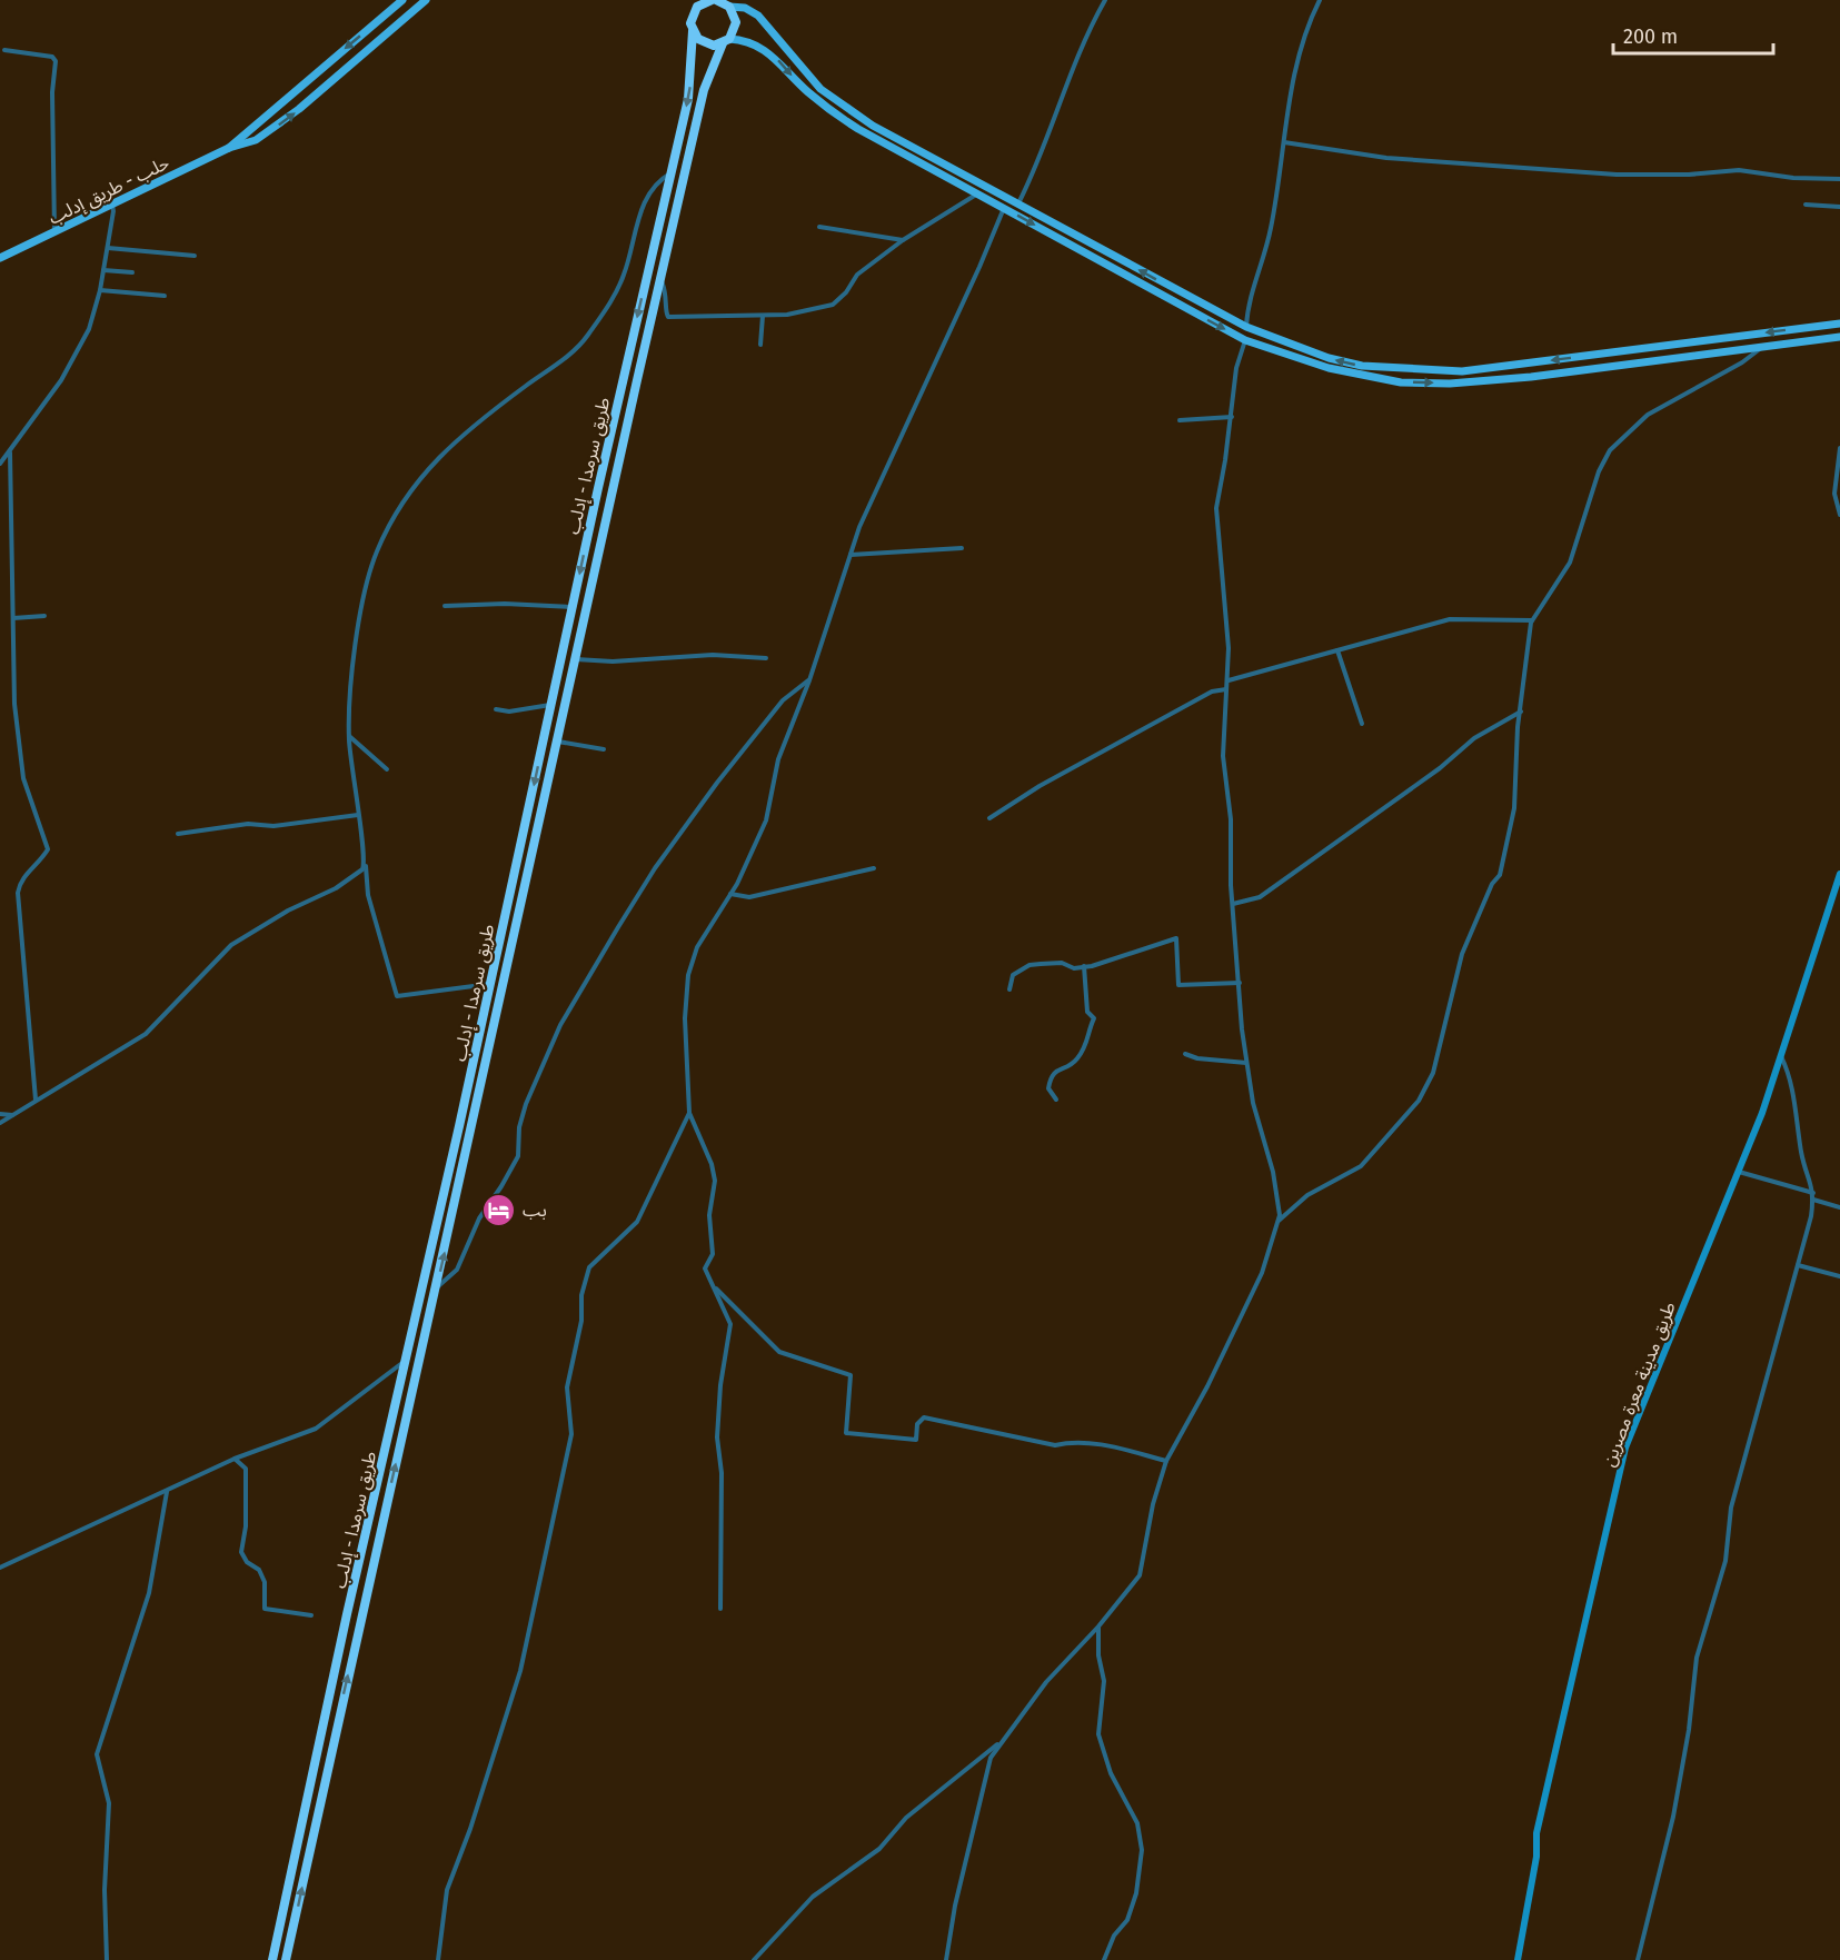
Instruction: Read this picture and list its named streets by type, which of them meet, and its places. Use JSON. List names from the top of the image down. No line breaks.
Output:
{"streets":{"highway":["طريق سرمدا - إدلب"],"main road":["حلب - طريق إدلب","طريق مدينة معرة مصرين"]},"places":{"hotel":["بب"]},"scale_bar":"200 m"}
